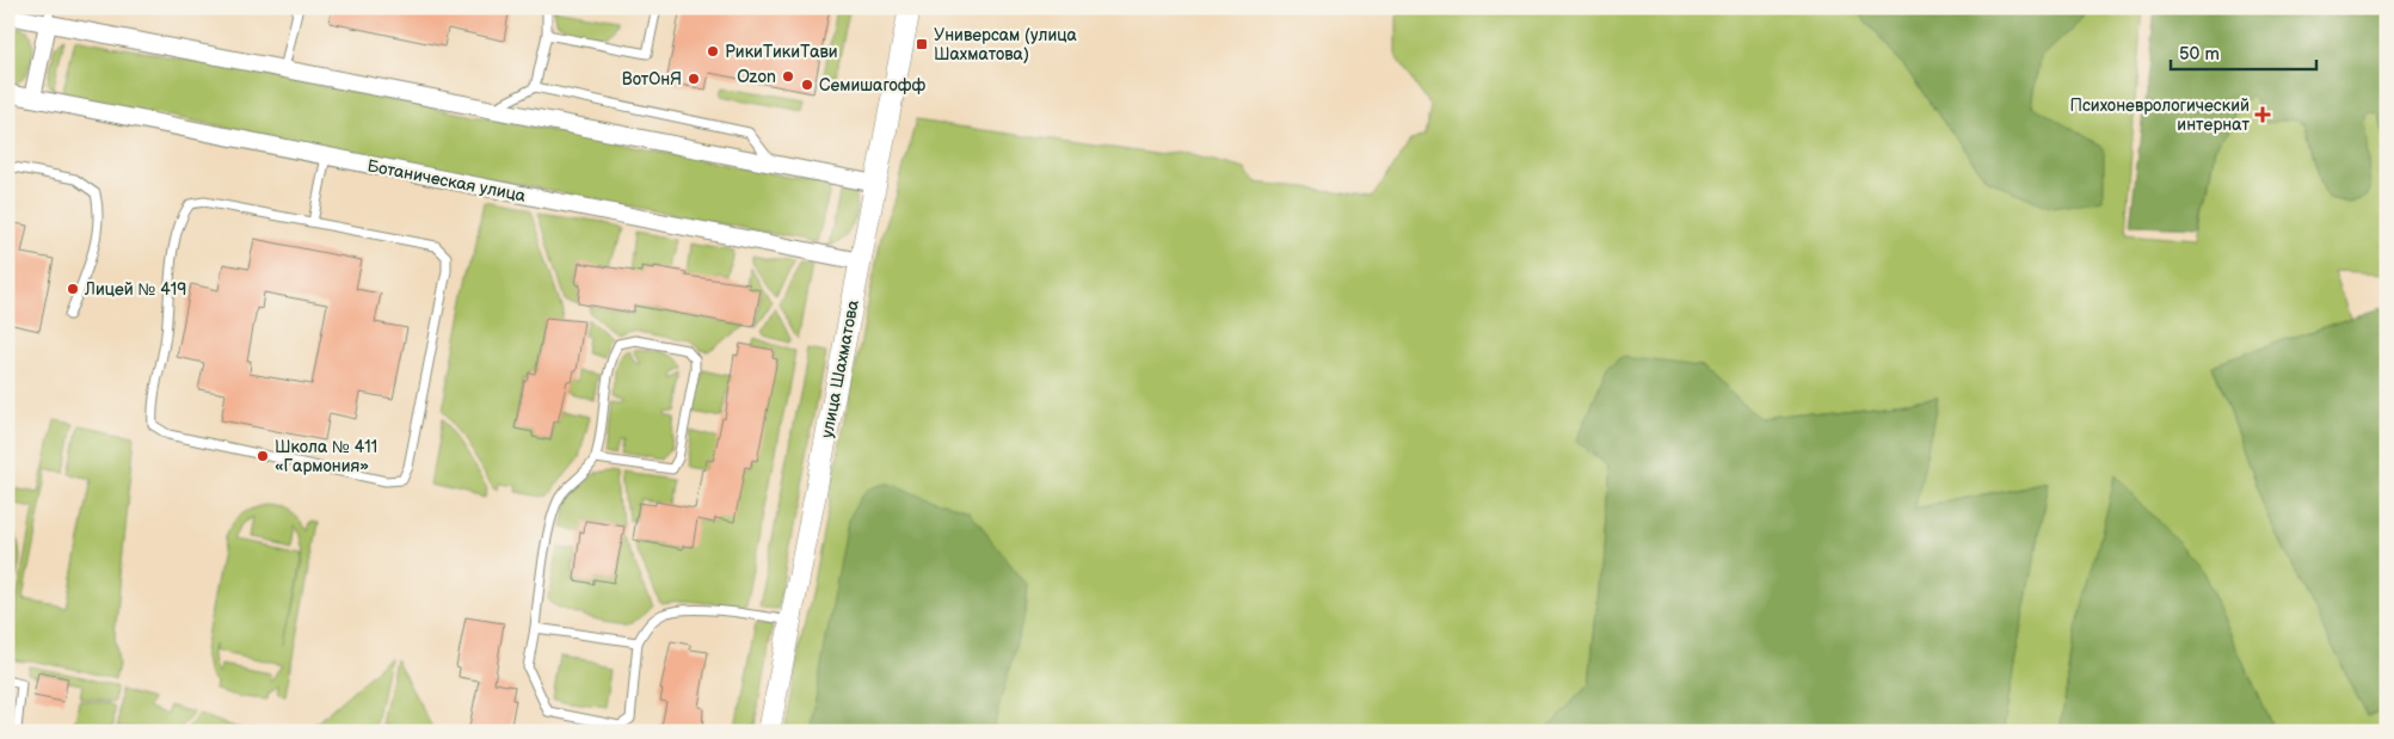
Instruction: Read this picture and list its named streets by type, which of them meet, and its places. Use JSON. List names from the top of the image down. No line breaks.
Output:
{"streets":{"street":["Ботаническая улица","улица Шахматова"]},"crossings":[["Ботаническая улица","улица Шахматова"]],"places":{"transit":["Универсам (улица Шахматова)"],"other":["РикиТикиТави","Ozon","ВотОнЯ","Семишагофф","Лицей № 419","Школа № 411 «Гармония»"],"health":["Психоневрологический интернат"]},"scale_bar":"50 m"}
